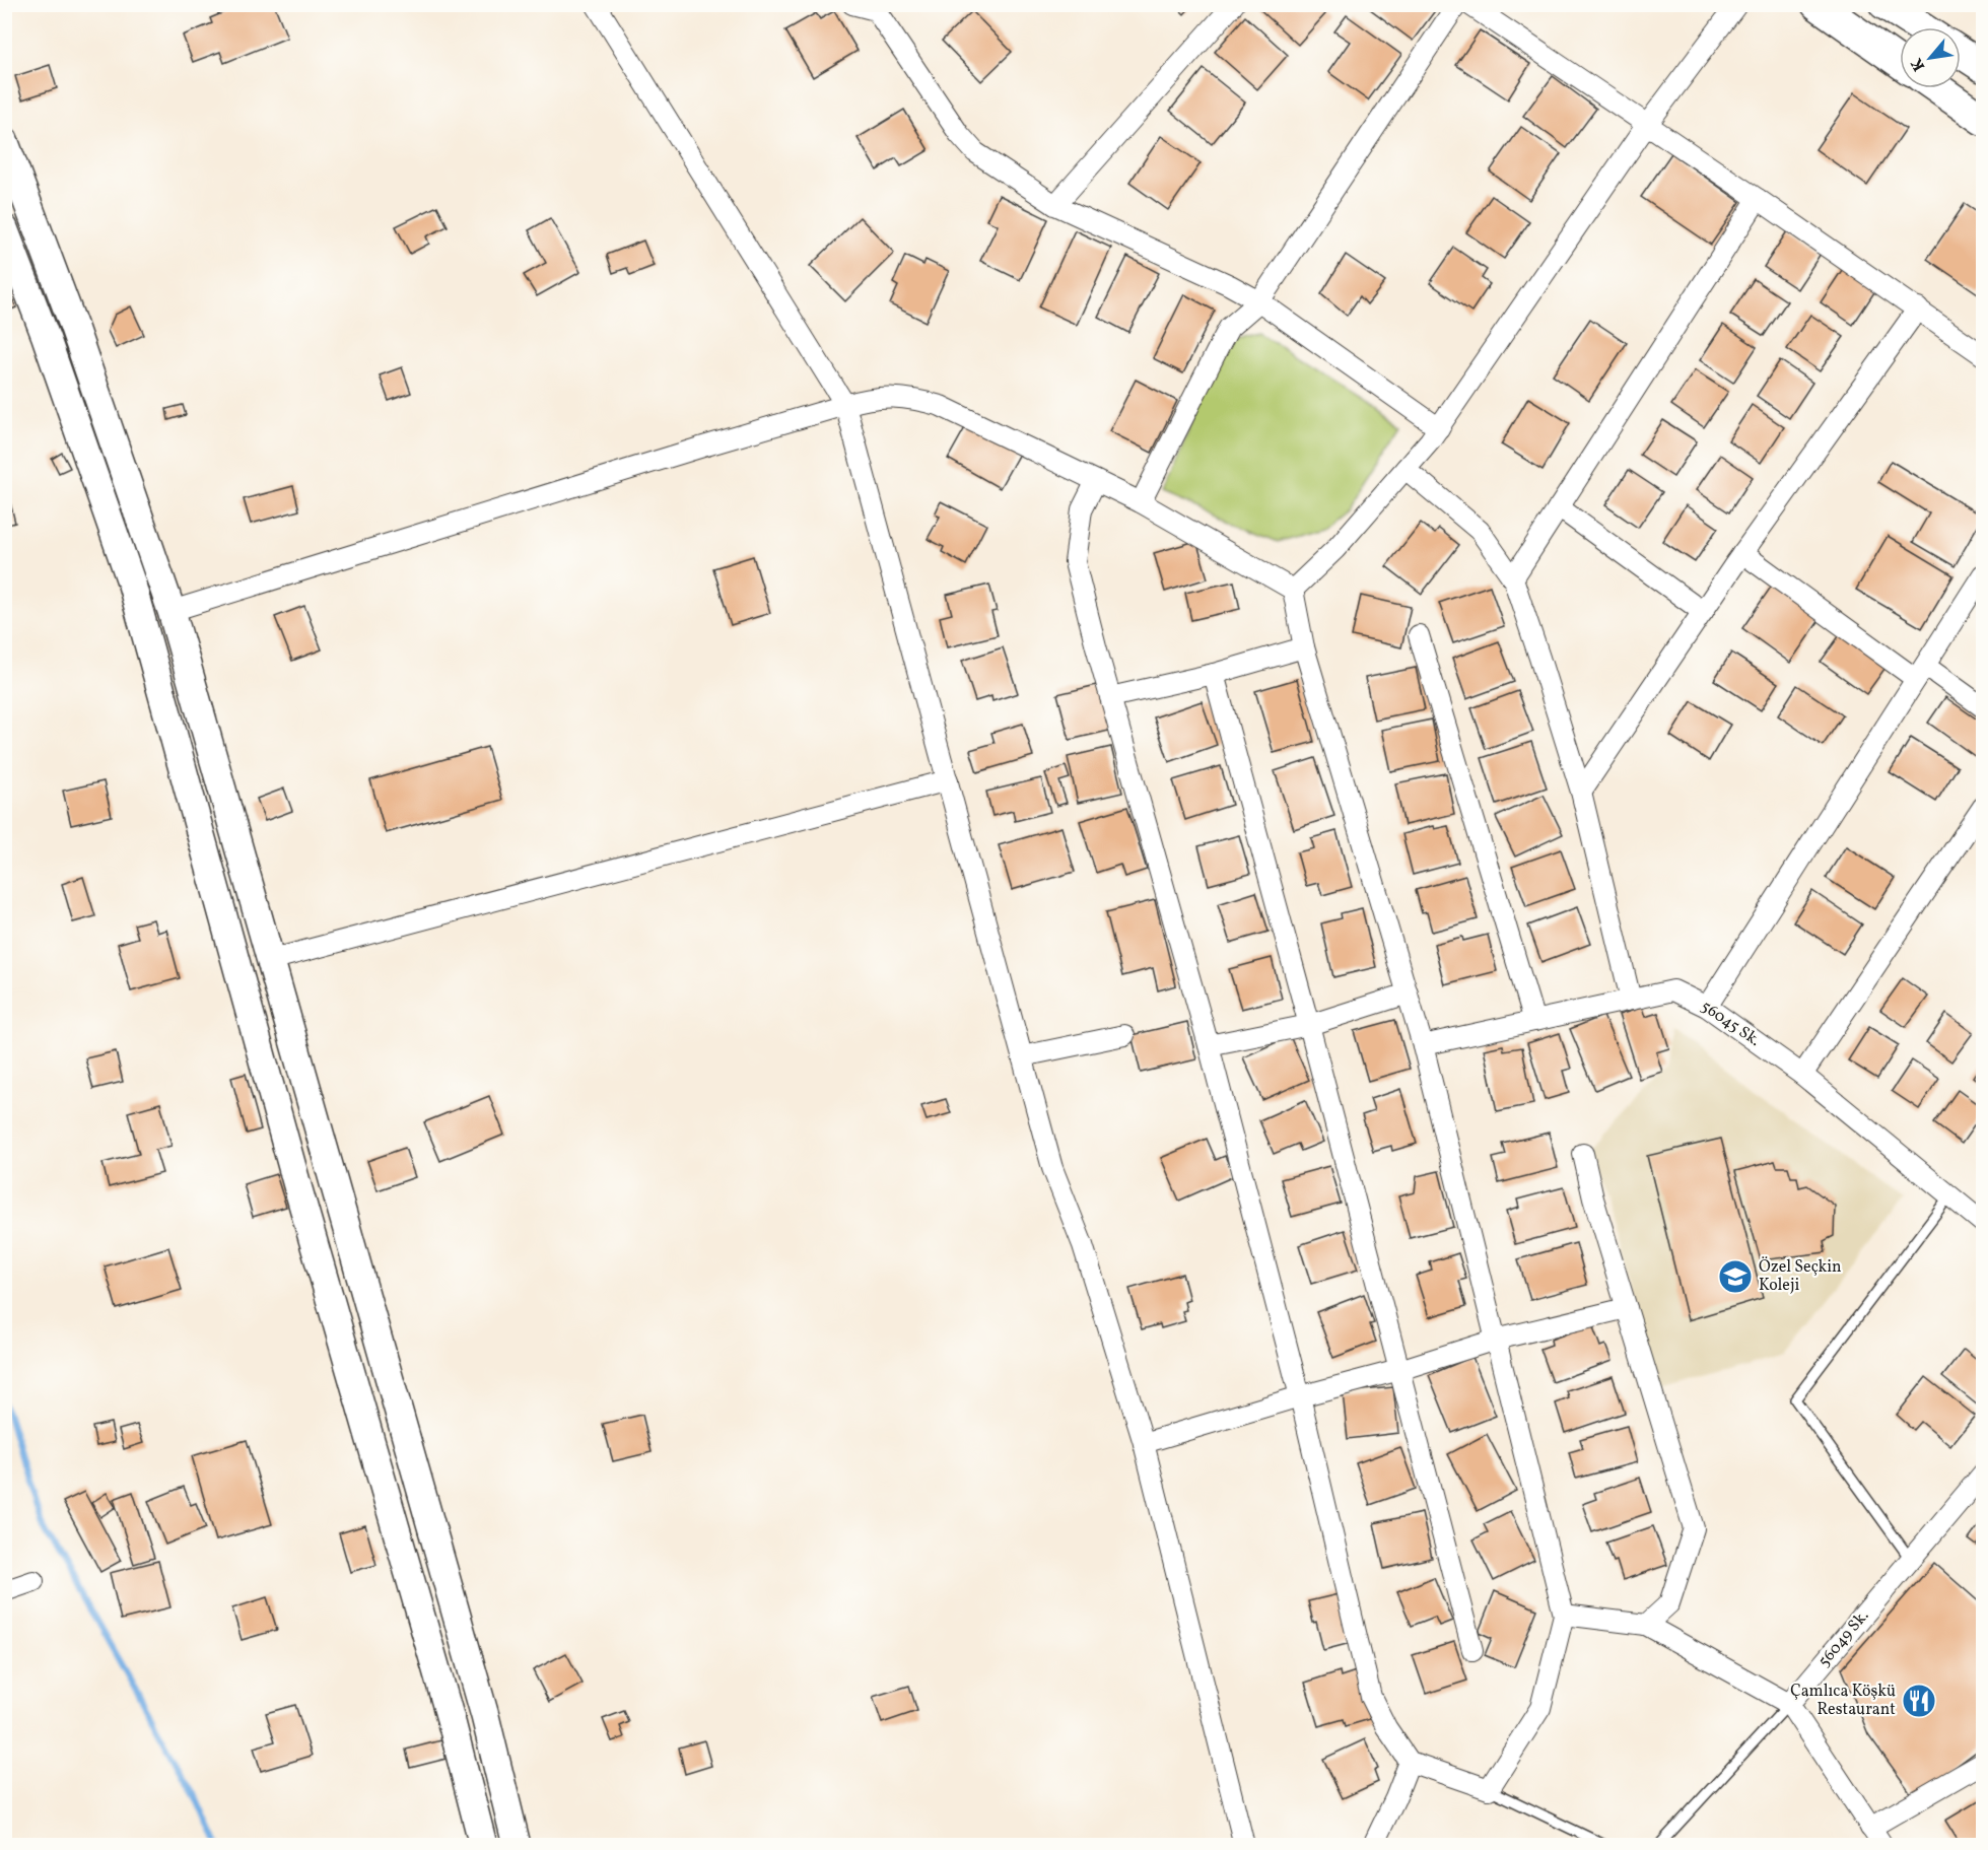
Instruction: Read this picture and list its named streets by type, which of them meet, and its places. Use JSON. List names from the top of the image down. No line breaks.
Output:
{"streets":{"street":["56045 Sk.","56049 Sk."]},"places":{"school or university":["Özel Seçkin Koleji"],"restaurant":["Çamlıca Köşkü Restaurant"]},"north":"bottom left"}
